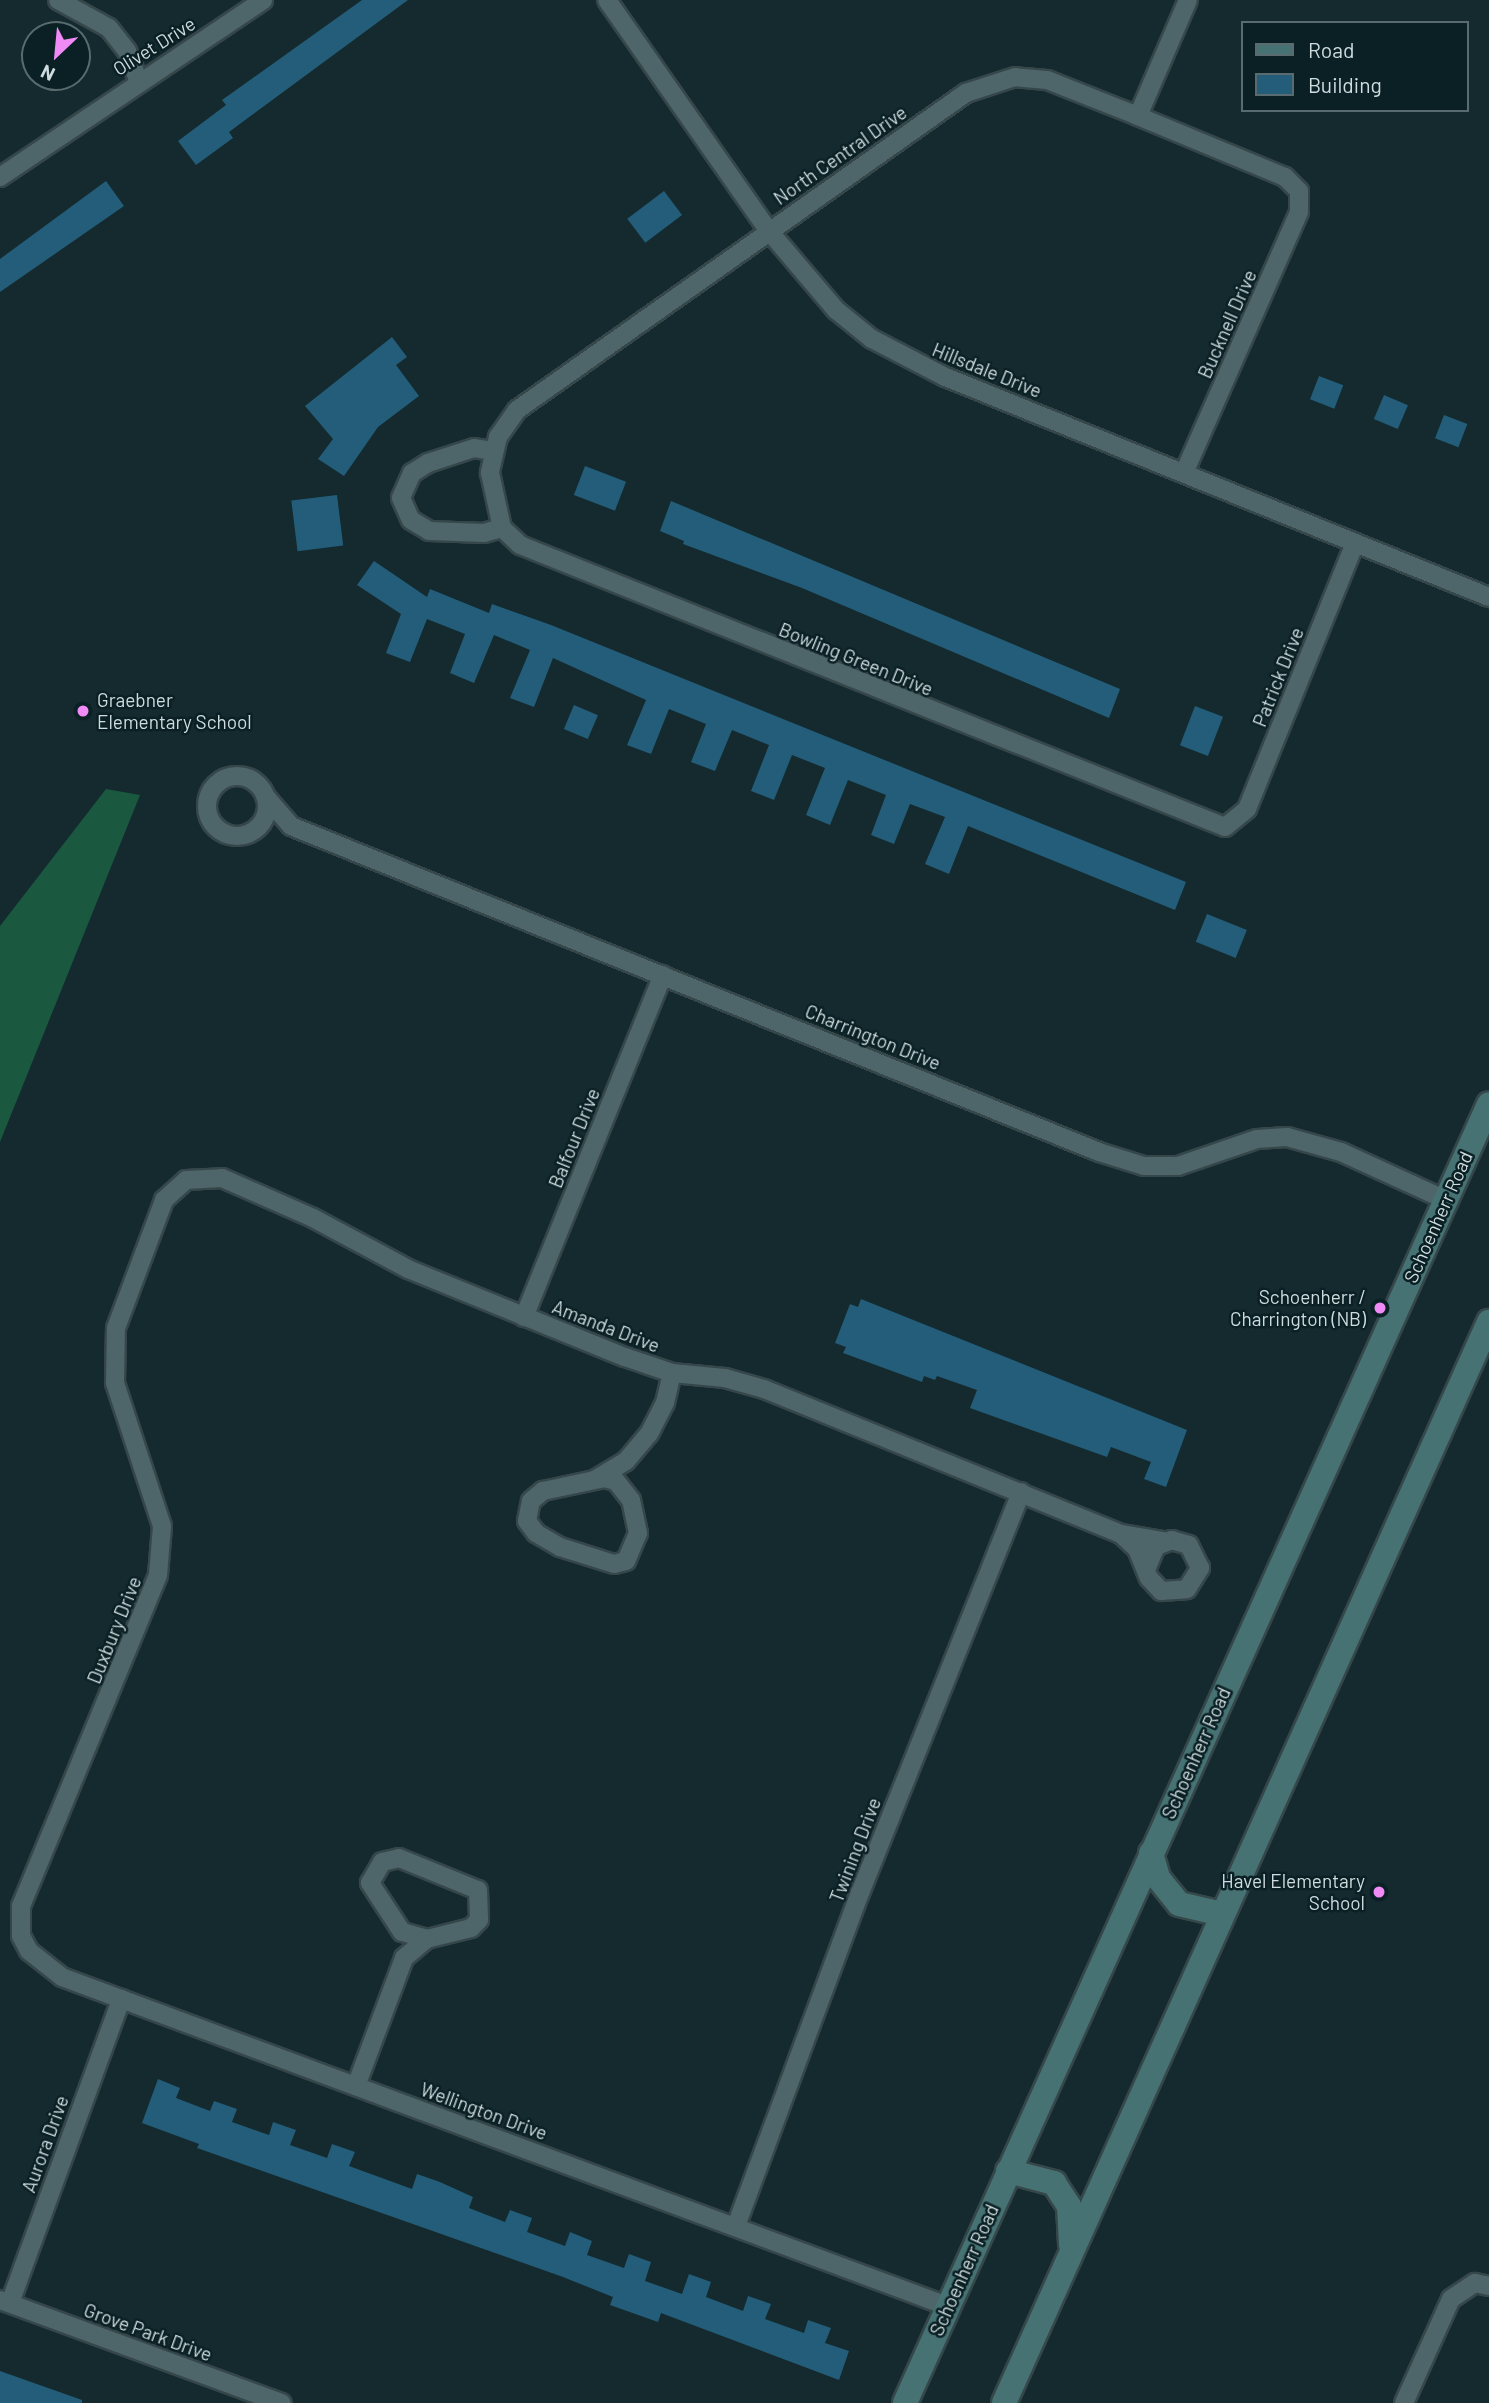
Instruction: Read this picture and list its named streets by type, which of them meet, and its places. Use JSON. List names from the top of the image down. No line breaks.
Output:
{"streets":{"main road":["Schoenherr Road"],"street":["Olivet Drive","North Central Drive","Bucknell Drive","Hillsdale Drive","Bowling Green Drive","Patrick Drive","Charrington Drive","Balfour Drive","Amanda Drive","Duxbury Drive","Twining Drive","Wellington Drive","Aurora Drive","Grove Park Drive"]},"crossings":[["North Central Drive","Bucknell Drive"],["North Central Drive","Hillsdale Drive"],["North Central Drive","Bowling Green Drive"],["Bucknell Drive","Hillsdale Drive"],["Hillsdale Drive","Patrick Drive"],["Bowling Green Drive","Patrick Drive"],["Charrington Drive","Balfour Drive"],["Charrington Drive","Schoenherr Road"],["Balfour Drive","Amanda Drive"],["Schoenherr Road","Wellington Drive"],["Amanda Drive","Duxbury Drive"],["Amanda Drive","Twining Drive"],["Duxbury Drive","Wellington Drive"],["Twining Drive","Wellington Drive"],["Wellington Drive","Aurora Drive"],["Aurora Drive","Grove Park Drive"]],"places":["Graebner Elementary School","Schoenherr / Charrington (NB)","Havel Elementary School"],"legend":["Road","Building"],"north":"bottom left"}
